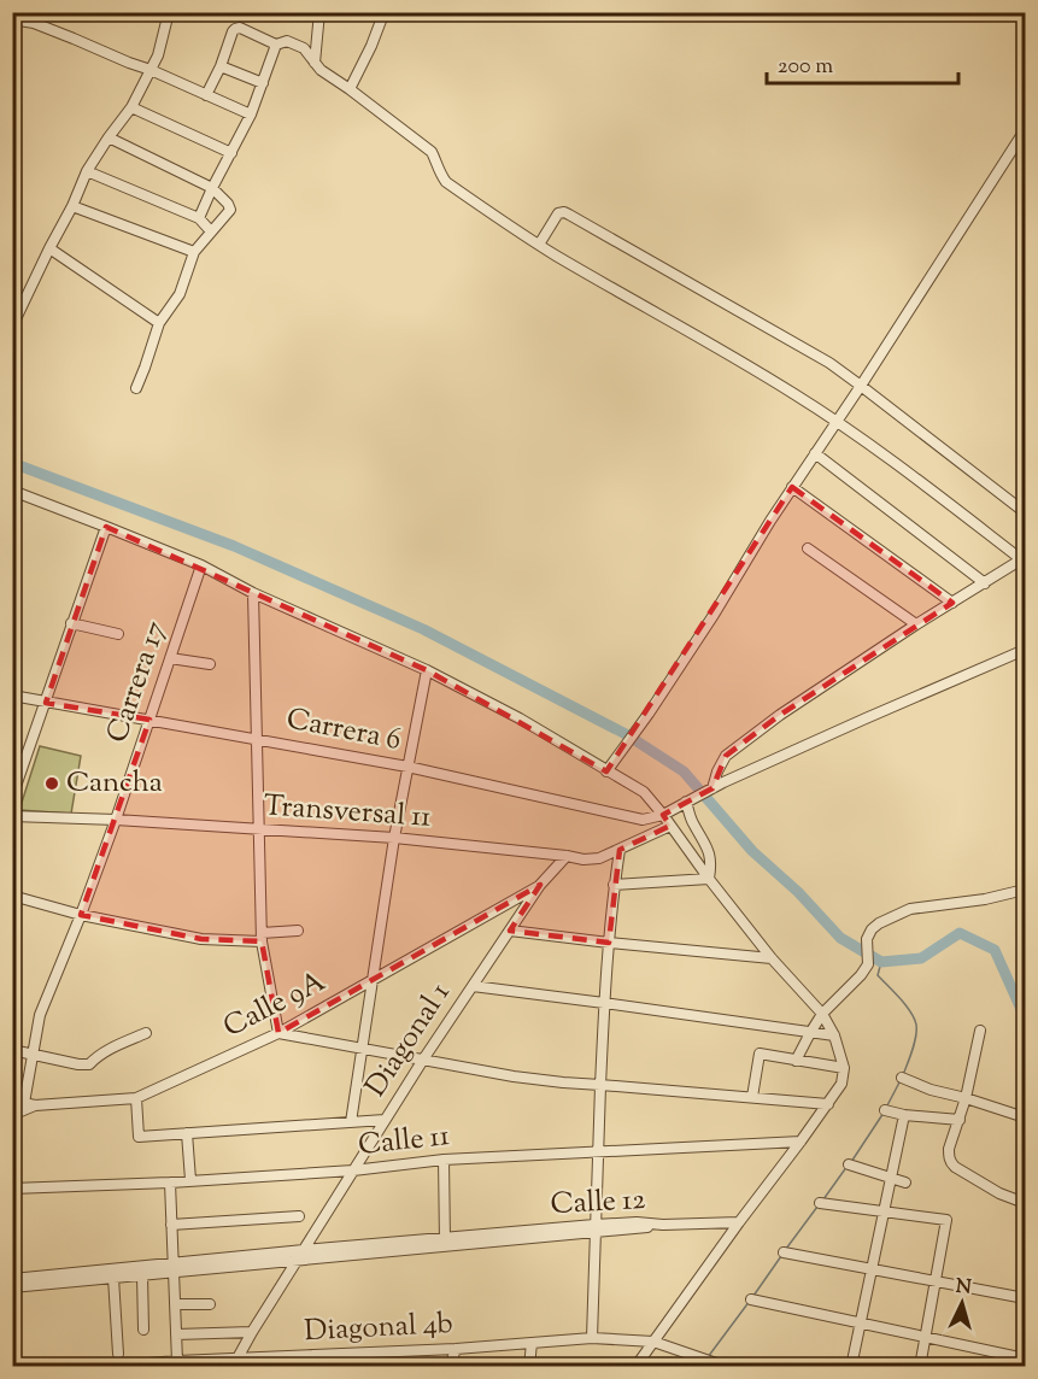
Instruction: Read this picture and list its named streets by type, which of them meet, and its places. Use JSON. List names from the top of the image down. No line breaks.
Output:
{"streets":{"street":["Carrera 17","Carrera 6","Transversal 11","Calle 9A","Diagonal 1","Calle 11","Calle 12","Diagonal 4b"]},"crossings":[["Carrera 17","Carrera 6"],["Carrera 17","Transversal 11"],["Carrera 17","Calle 9A"],["Transversal 11","Diagonal 1"],["Calle 9A","Diagonal 1"],["Diagonal 1","Calle 11"],["Diagonal 1","Calle 12"],["Diagonal 1","Diagonal 4b"]],"places":["Cancha"],"scale_bar":"200 m","north":"top"}
